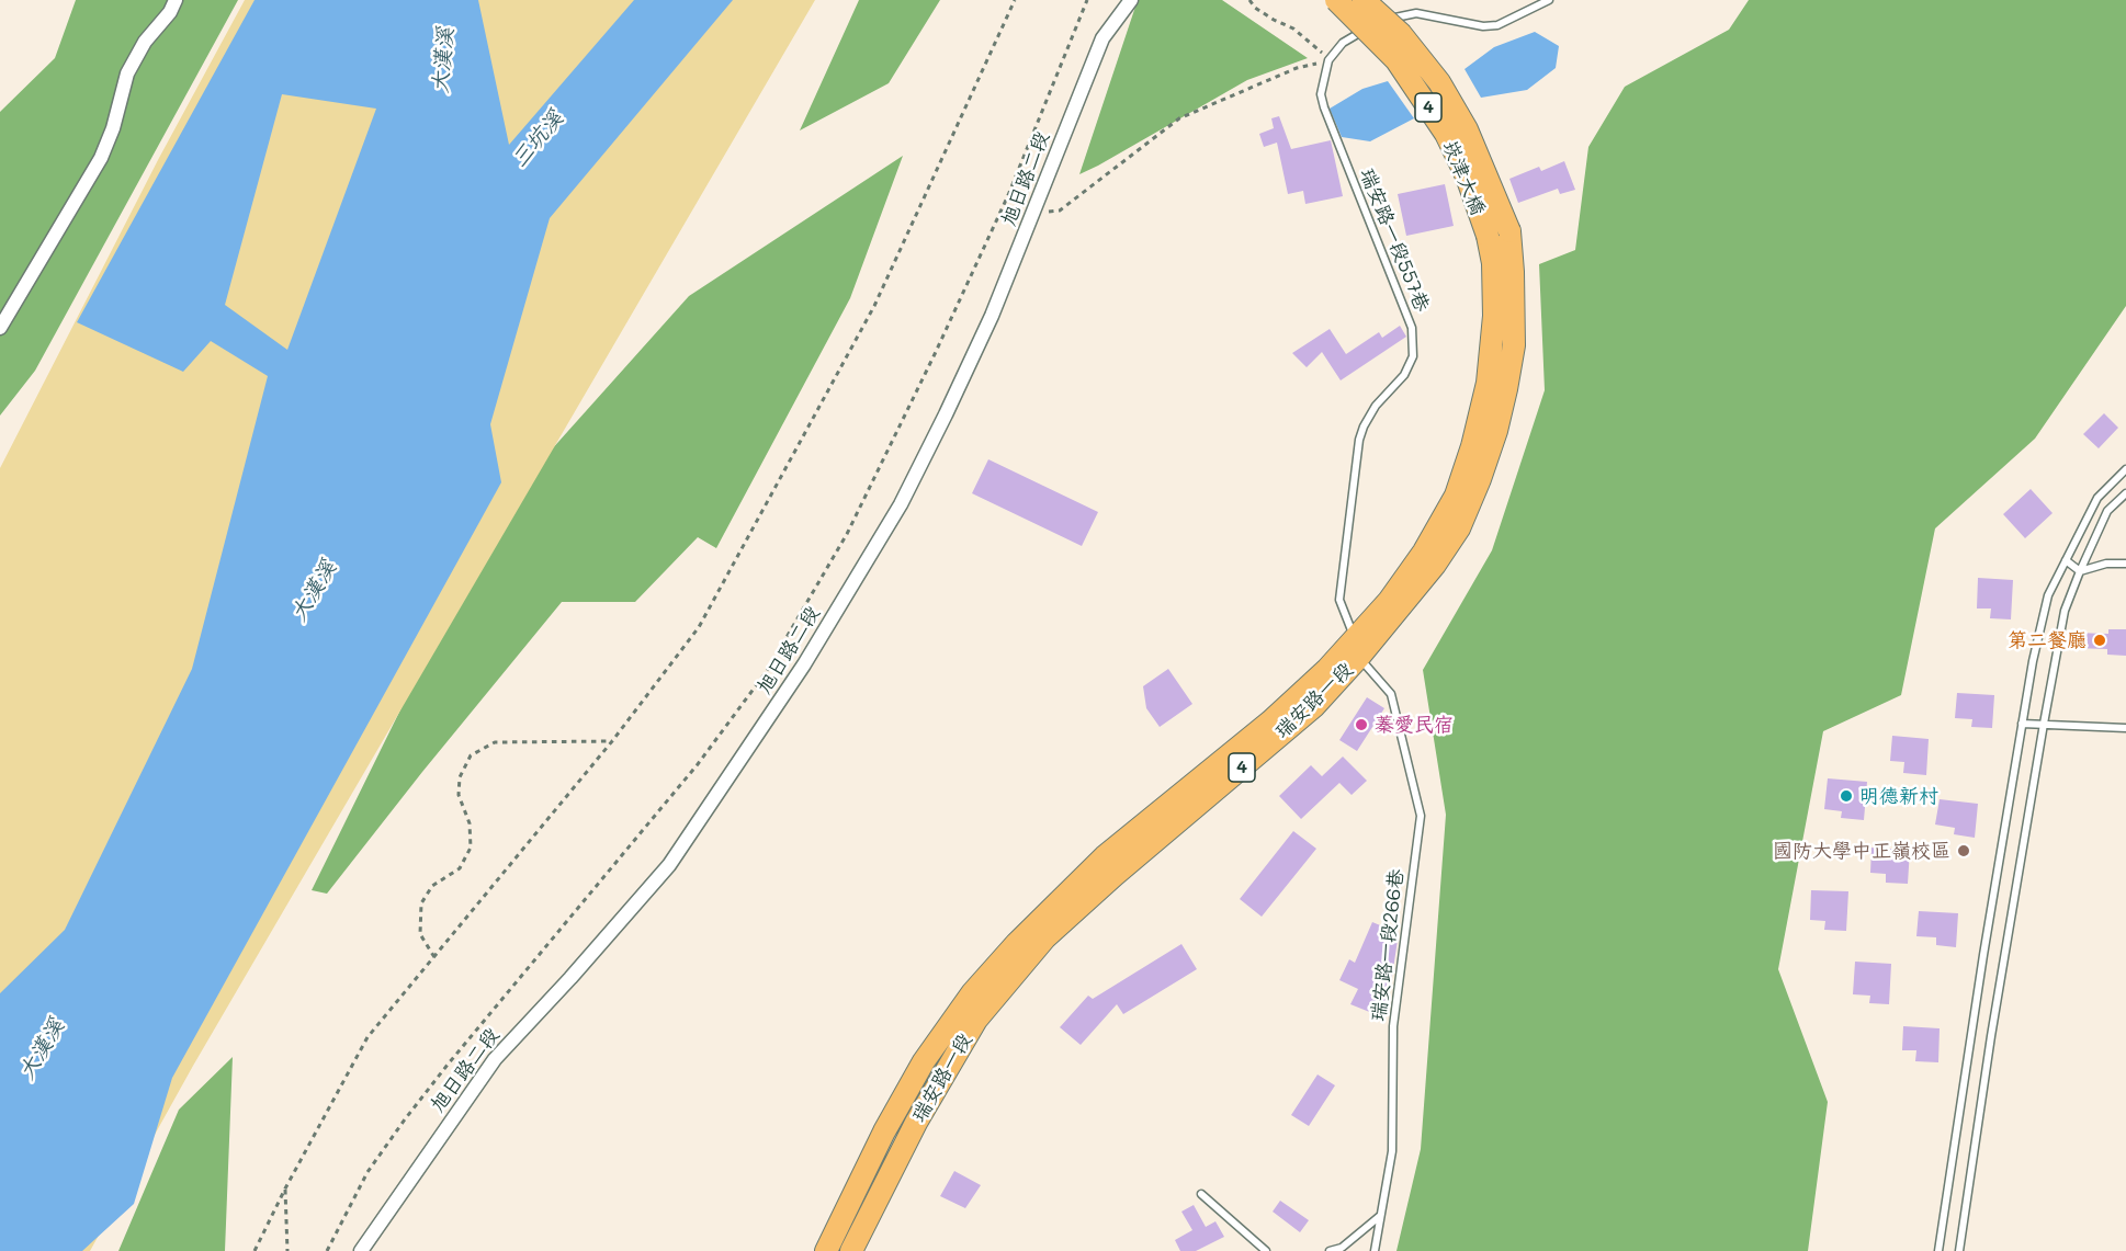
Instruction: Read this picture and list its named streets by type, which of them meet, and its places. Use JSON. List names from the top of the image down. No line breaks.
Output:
{"streets":{"main road":["4","崁津大橋","瑞安路一段"],"street":["旭日路二段"],"lane":["瑞安路一段557巷","瑞安路一段266巷"]},"crossings":[["崁津大橋","瑞安路一段"],["瑞安路一段557巷","瑞安路一段"],["瑞安路一段557巷","瑞安路一段266巷"],["瑞安路一段","瑞安路一段266巷"]],"water":["大漢溪","三坑溪"],"places":["第二餐廳","蓁愛民宿","明德新村","國防大學中正嶺校區"]}
